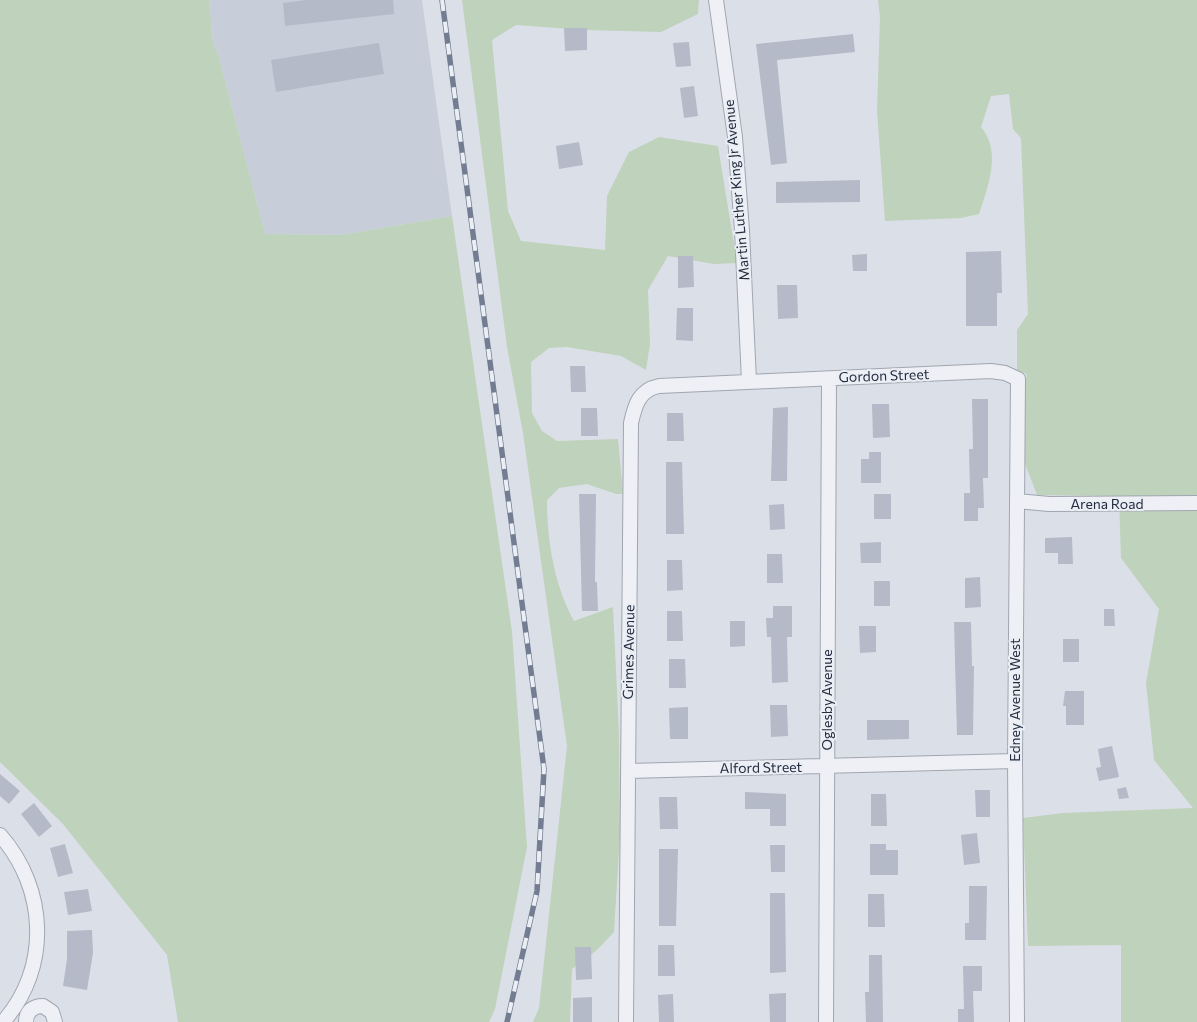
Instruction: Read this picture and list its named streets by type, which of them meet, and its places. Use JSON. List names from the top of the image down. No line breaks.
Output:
{"streets":{"street":["Martin Luther King Jr Avenue","Gordon Street","Arena Road","Grimes Avenue","Oglesby Avenue","Edney Avenue West","Alford Street"]},"crossings":[["Martin Luther King Jr Avenue","Gordon Street"],["Martin Luther King Jr Avenue","Grimes Avenue"],["Gordon Street","Grimes Avenue"],["Gordon Street","Oglesby Avenue"],["Gordon Street","Edney Avenue West"],["Arena Road","Edney Avenue West"],["Grimes Avenue","Alford Street"],["Oglesby Avenue","Alford Street"],["Edney Avenue West","Alford Street"]]}
